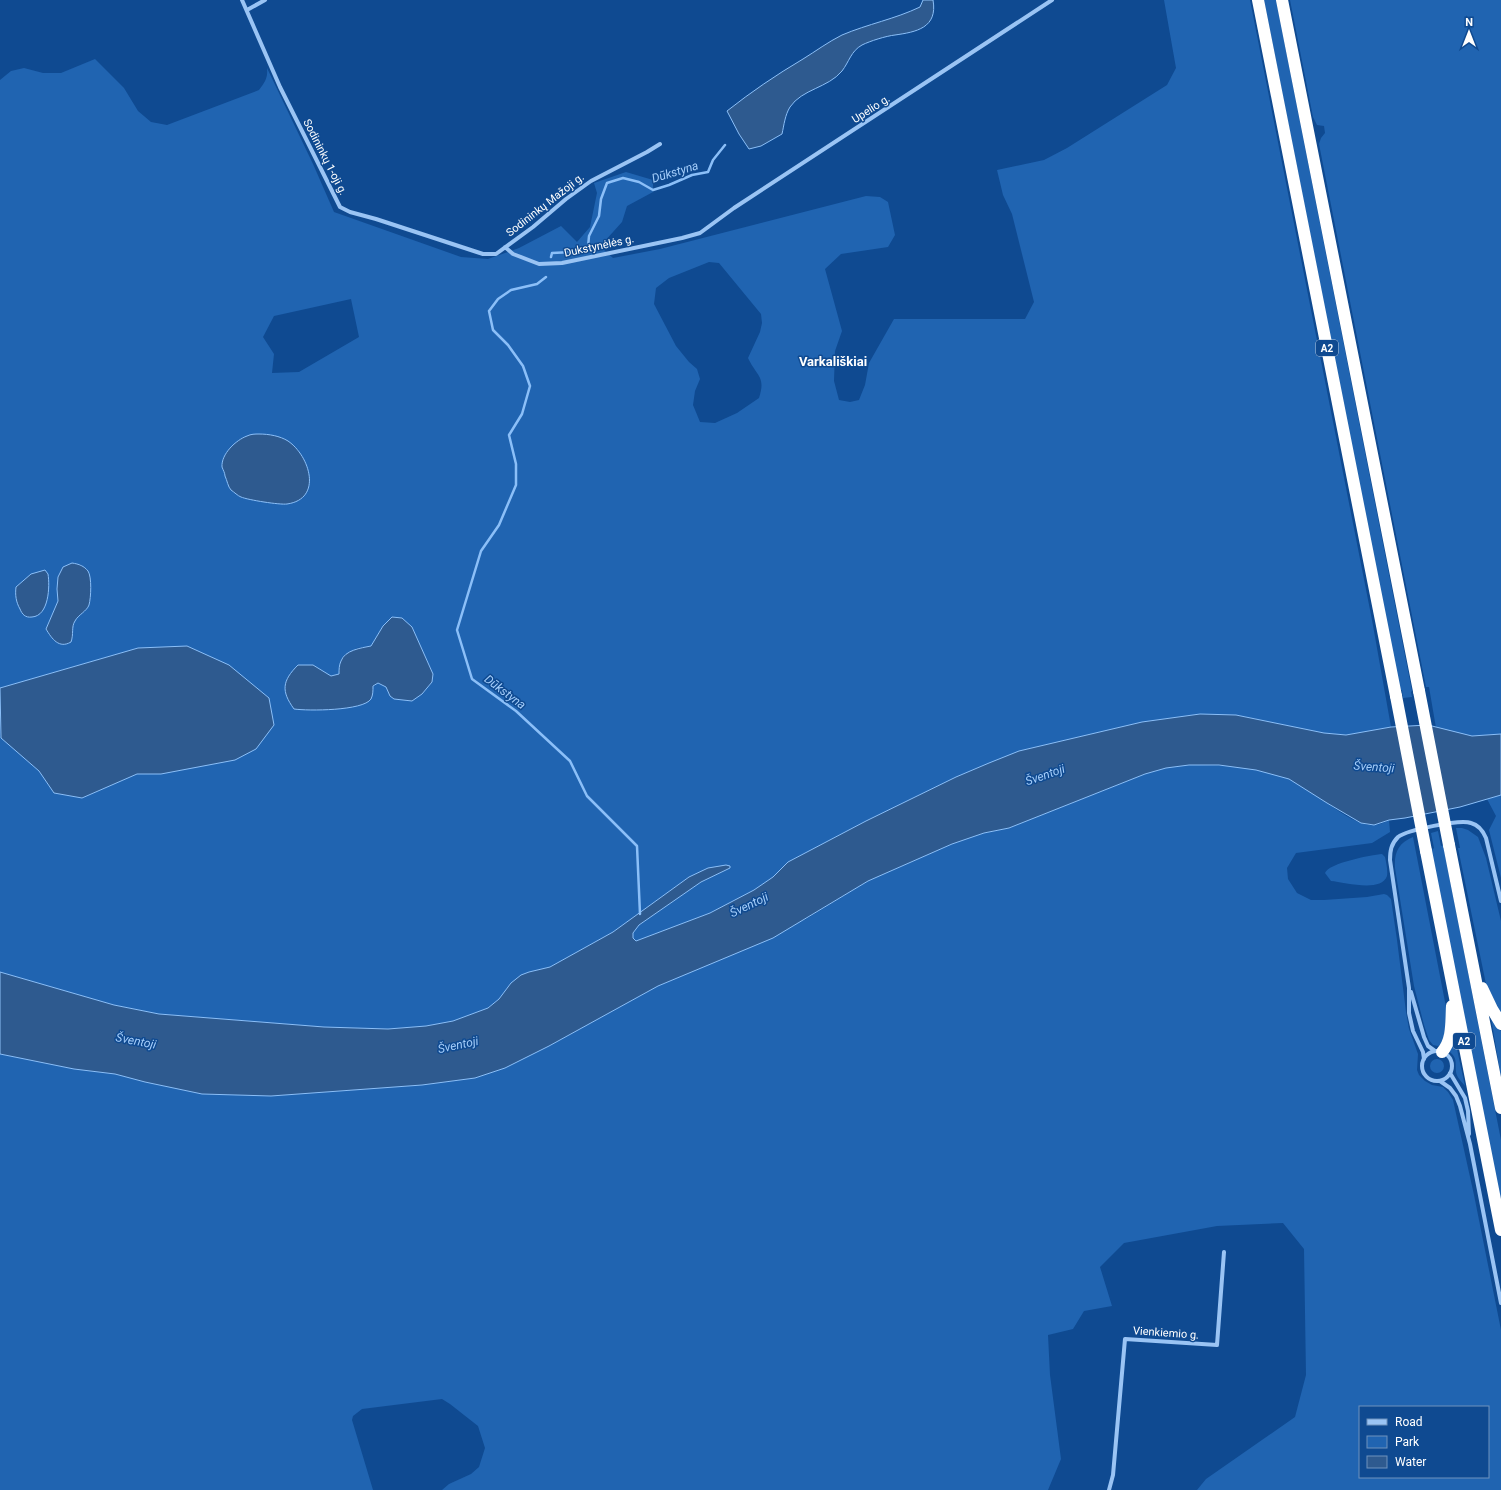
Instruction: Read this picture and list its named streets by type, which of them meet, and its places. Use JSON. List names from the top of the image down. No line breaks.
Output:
{"streets":{"highway":["A2"],"street":["Upelio g.","Sodininkų 1-oji g.","Sodininkų Mažoji g.","Dukstynėlės g.","Vienkiemio g."]},"crossings":[["Upelio g.","Dukstynėlės g."],["Sodininkų 1-oji g.","Sodininkų Mažoji g."],["Sodininkų 1-oji g.","Dukstynėlės g."],["Sodininkų Mažoji g.","Dukstynėlės g."]],"districts":["Varkališkiai"],"water":["Dūkstyna","Šventoji"],"legend":["Road","Park","Water"],"north":"top"}
